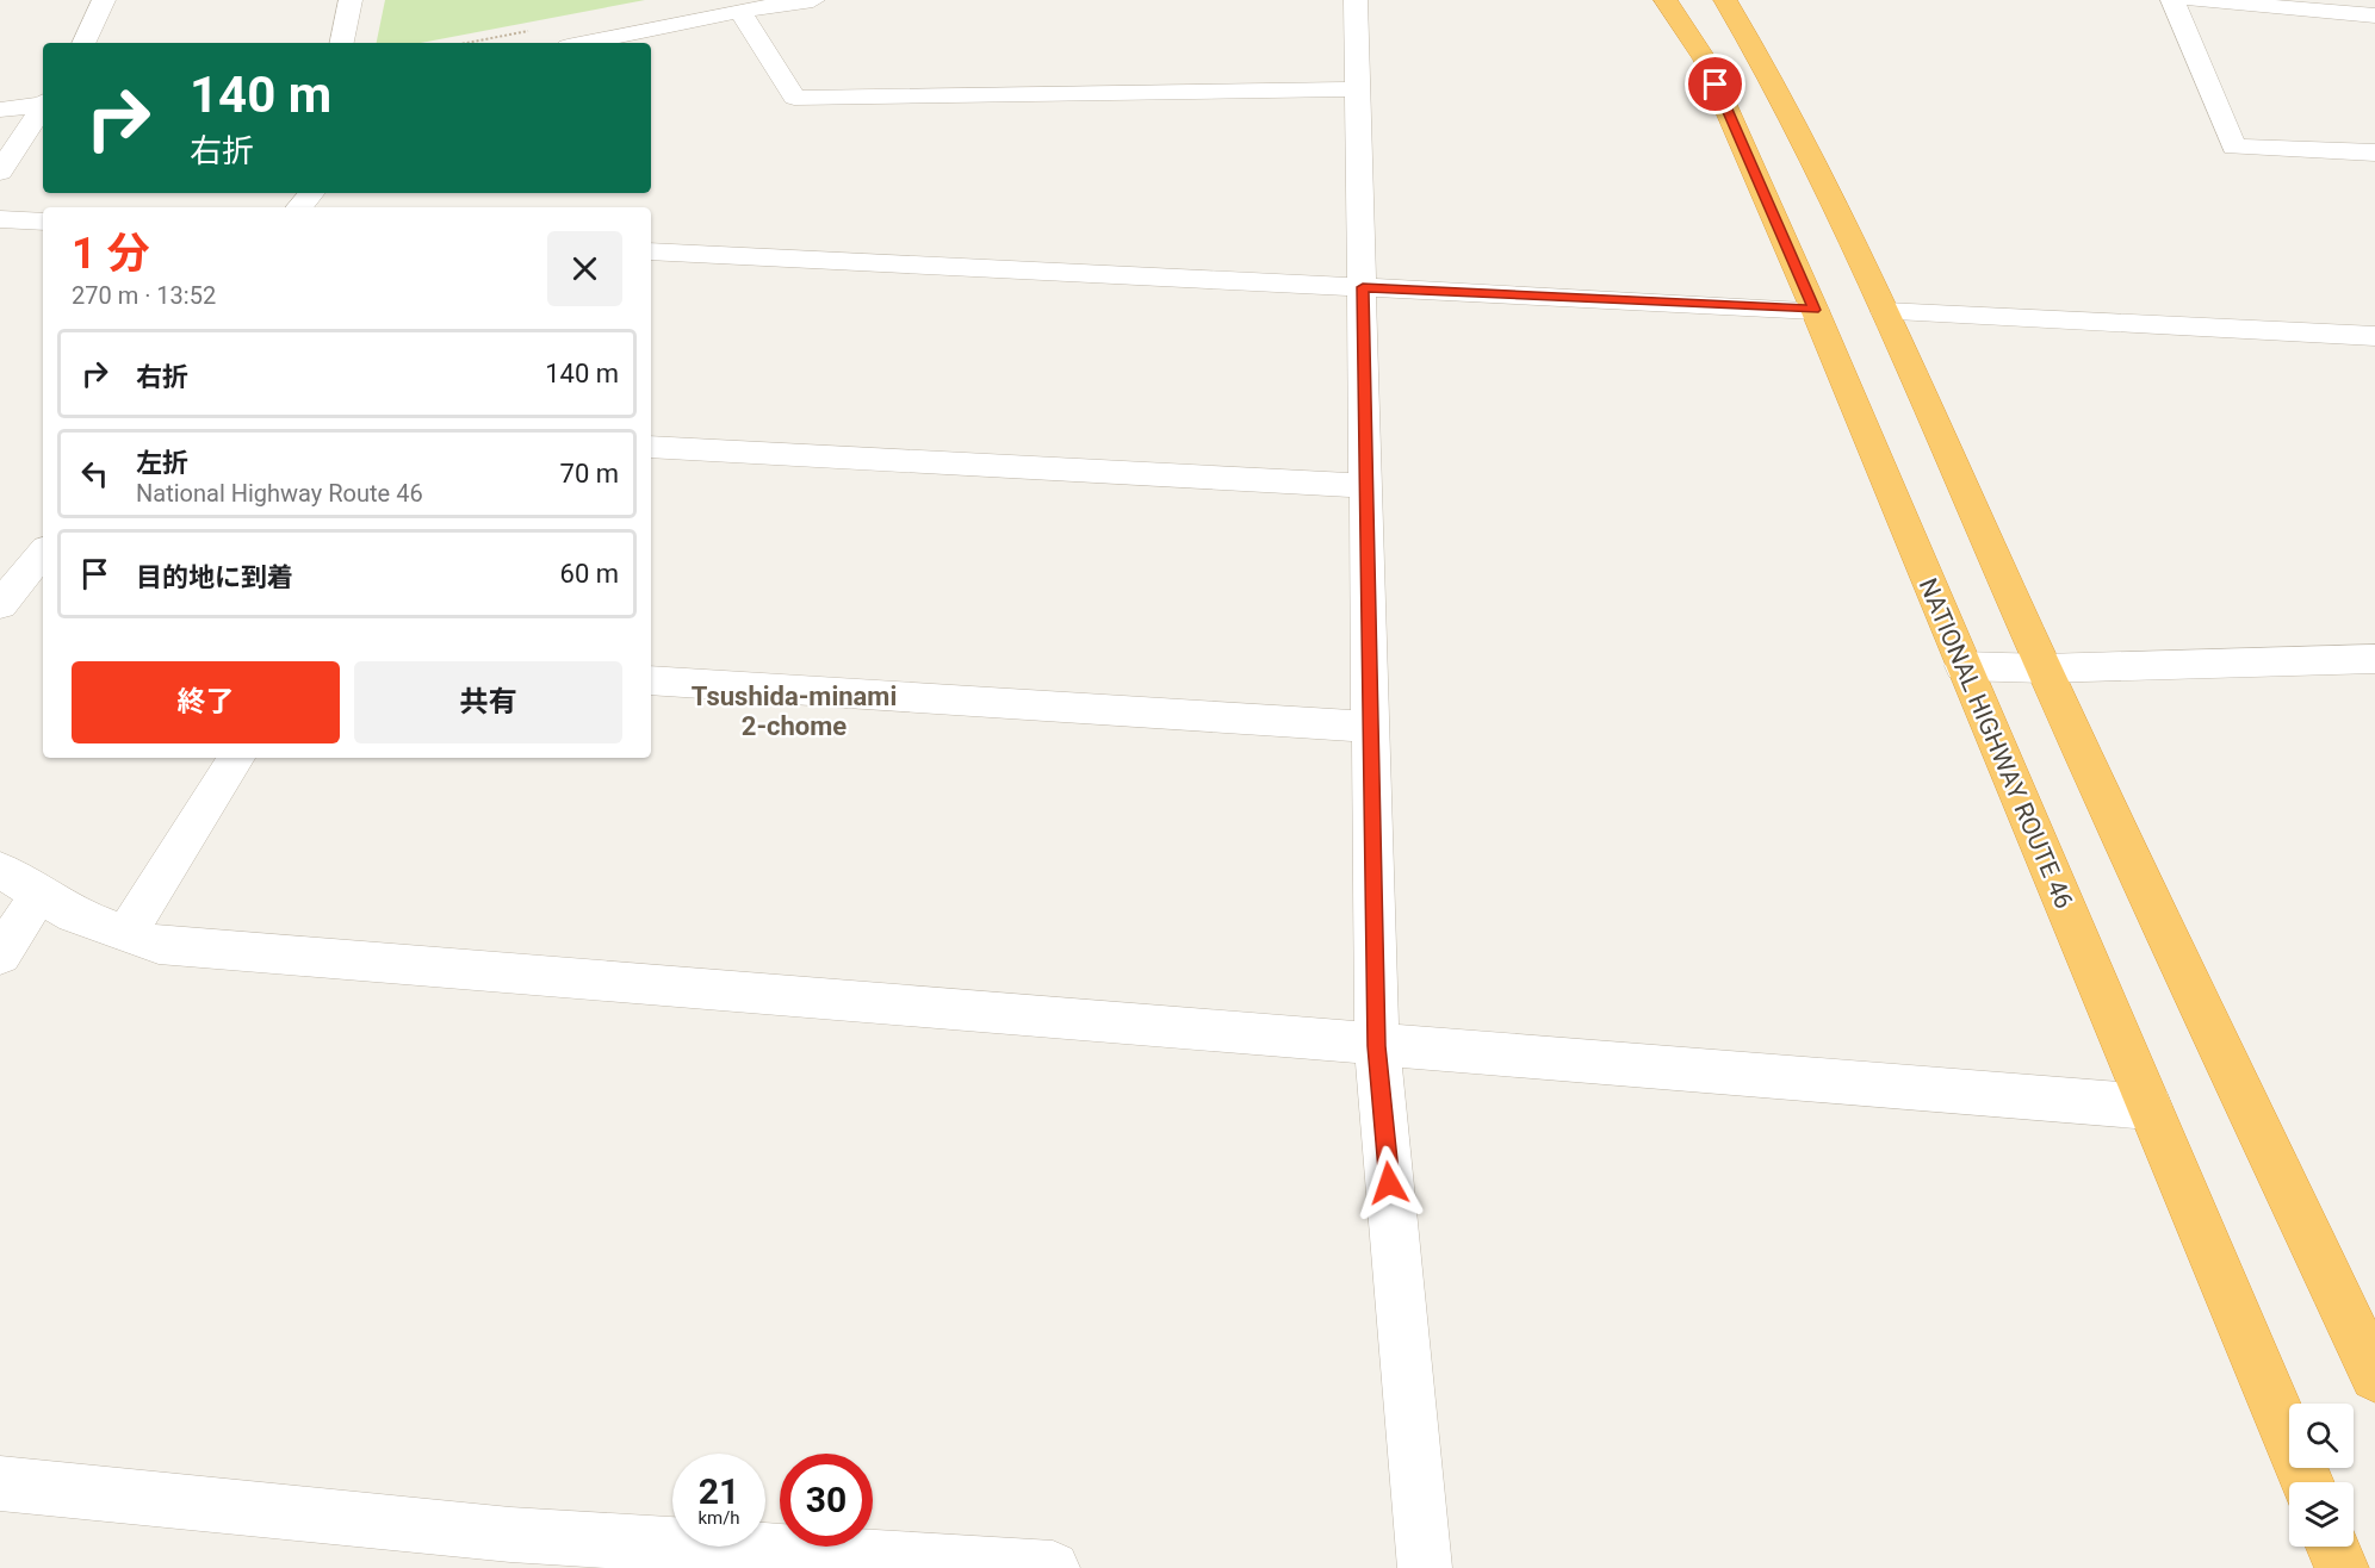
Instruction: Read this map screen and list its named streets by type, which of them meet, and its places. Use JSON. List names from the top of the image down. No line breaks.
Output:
{"streets":{"highway":["NATIONAL HIGHWAY ROUTE 46"]},"districts":["Tsushida-minami 2-chome"],"page":{"turn":["140 m","右折"],"heading":["1 分","270 m · 13:52"],"list":[{"name":"右折","value":"140 m"},{"name":"左折","note":"National Highway Route 46","value":"70 m"},{"name":"目的地に到着","value":"60 m"}],"buttons":["終了","共有"],"speed":"21 km/h","limit":"30"}}
